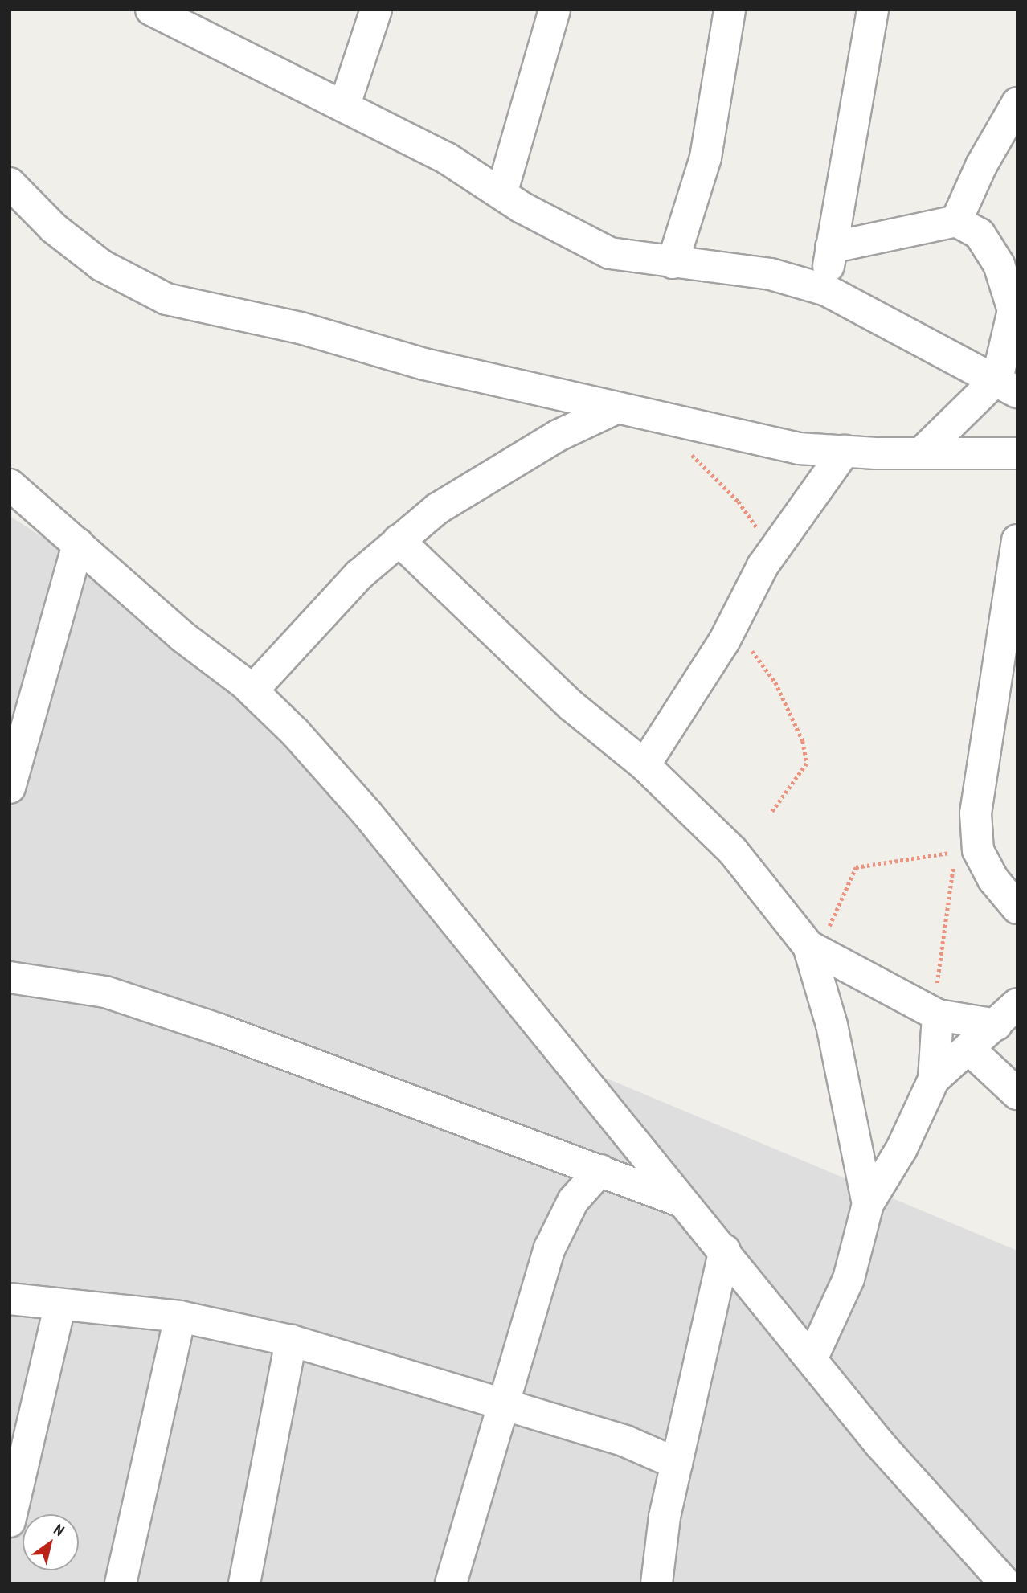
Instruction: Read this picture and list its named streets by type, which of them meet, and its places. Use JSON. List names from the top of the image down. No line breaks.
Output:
{"north":"top right"}
